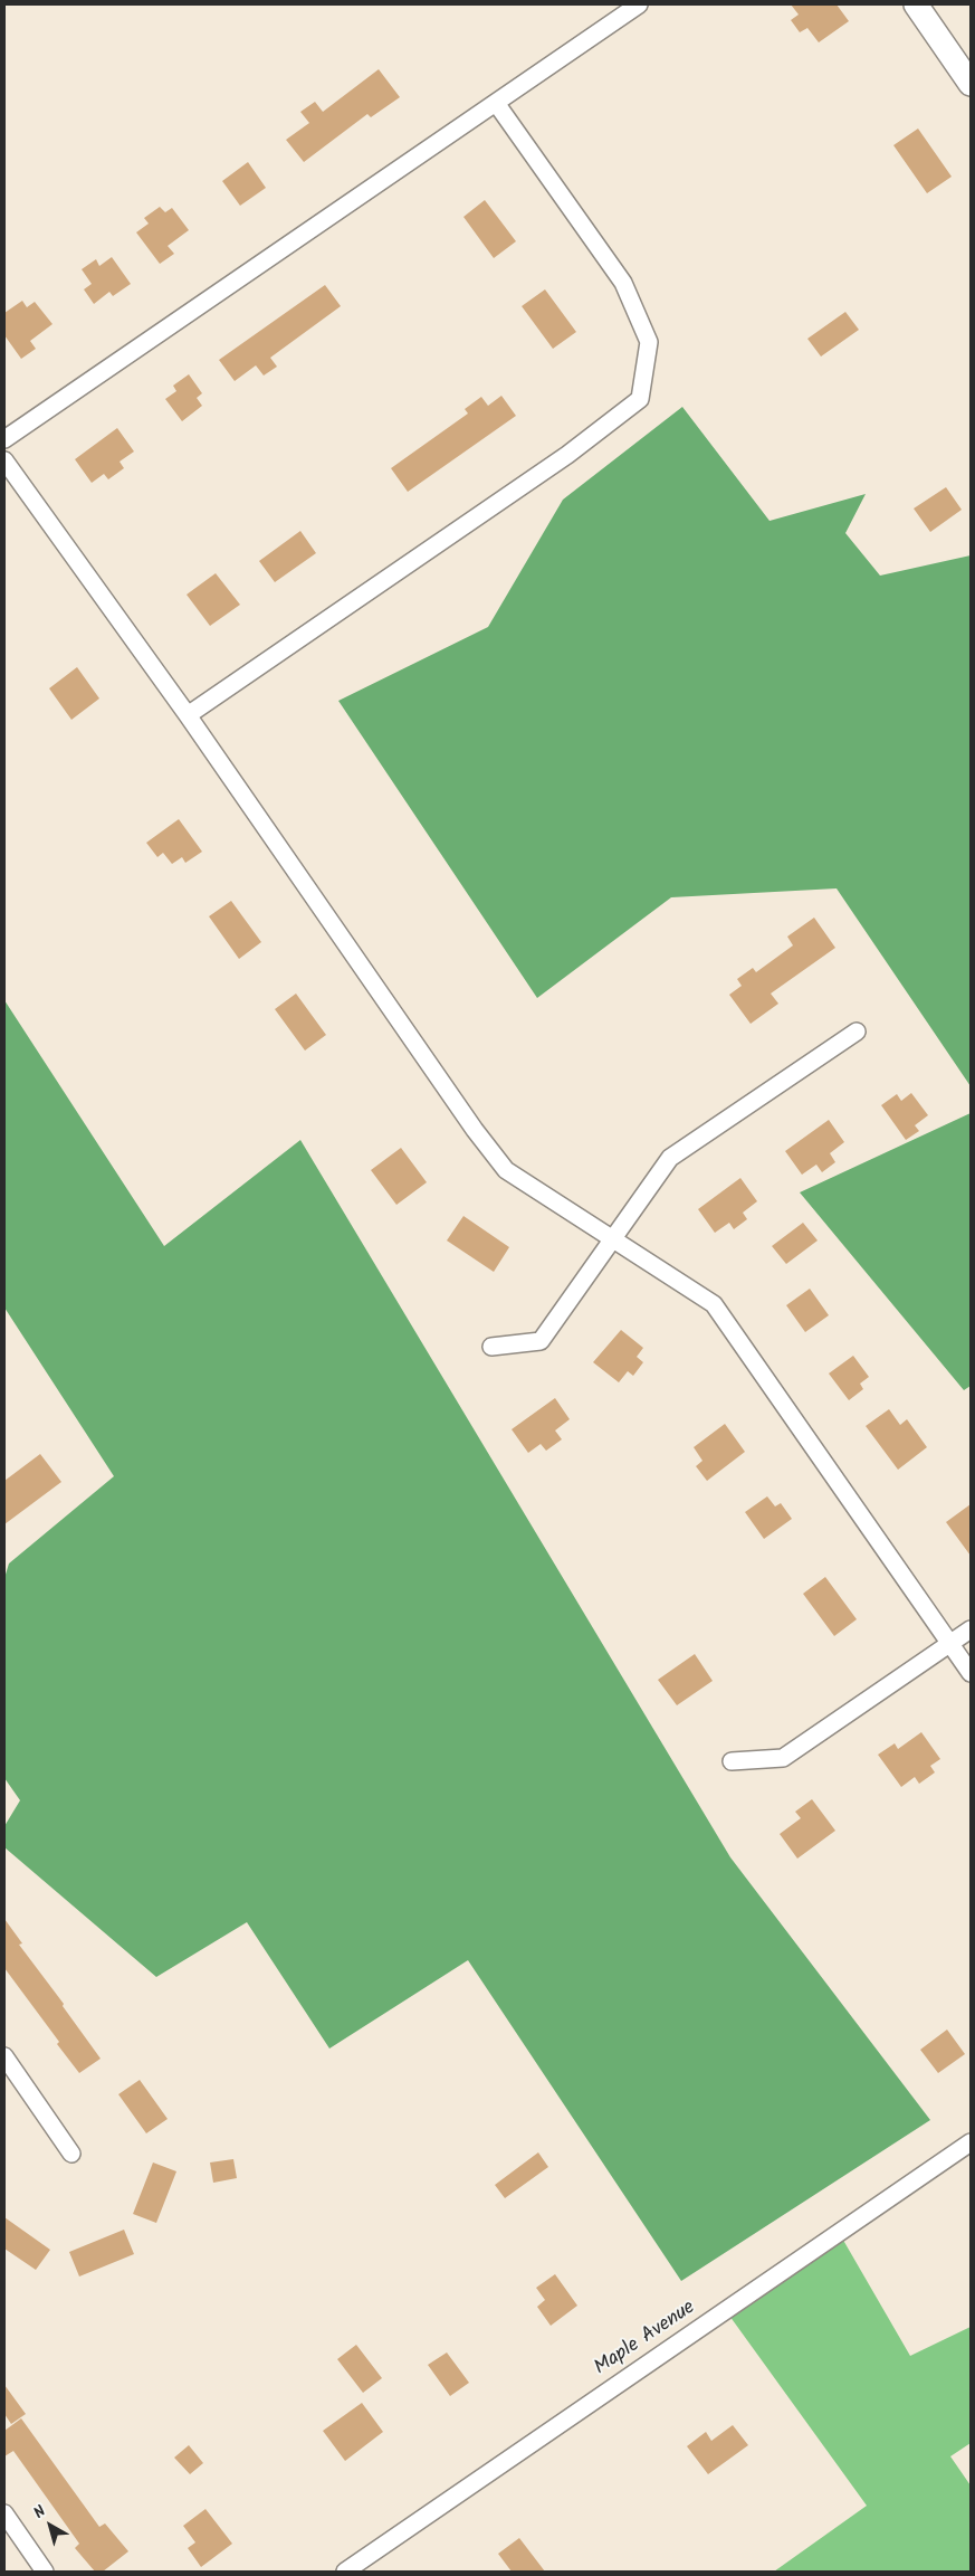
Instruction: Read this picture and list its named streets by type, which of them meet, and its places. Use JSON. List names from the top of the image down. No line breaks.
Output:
{"streets":{"street":["Maple Avenue"]},"north":"top left"}
